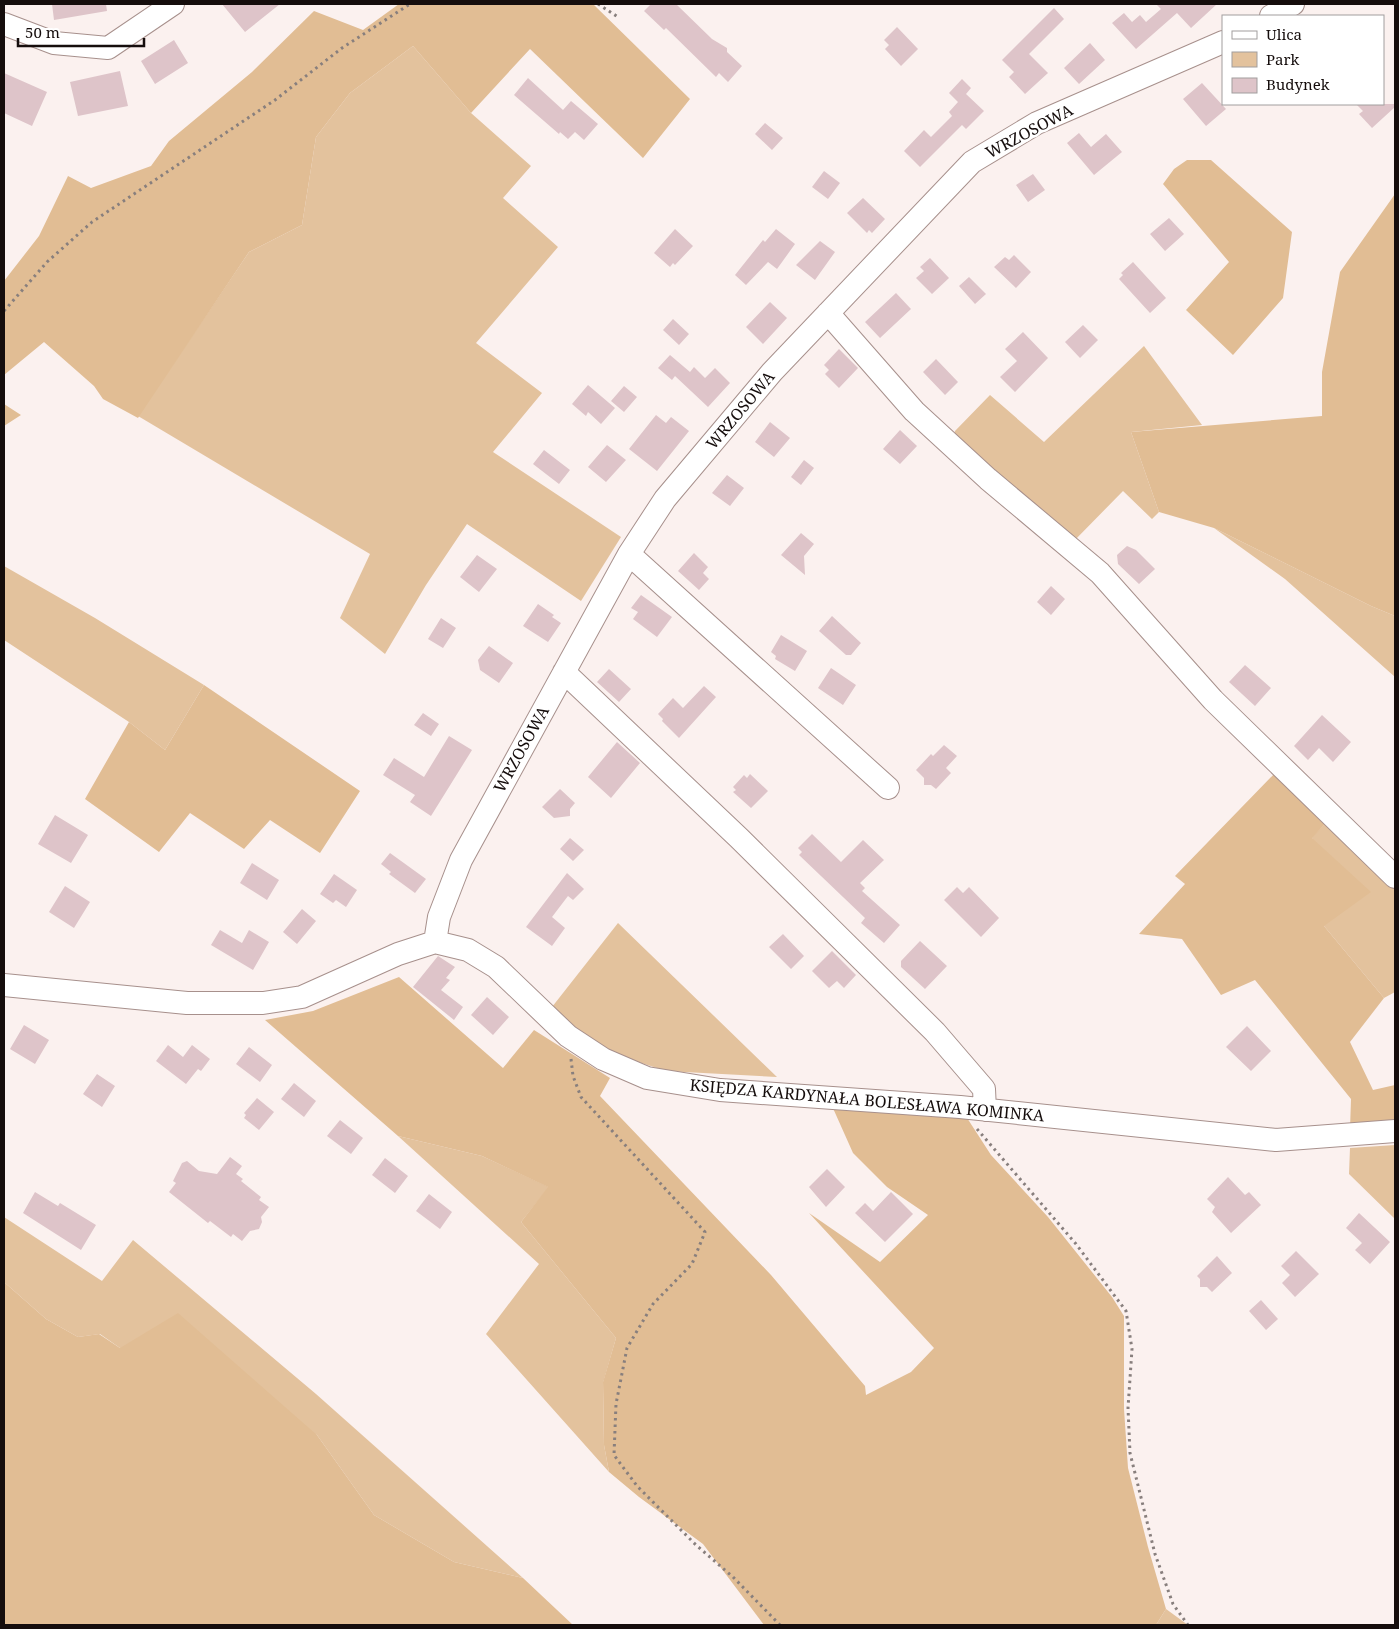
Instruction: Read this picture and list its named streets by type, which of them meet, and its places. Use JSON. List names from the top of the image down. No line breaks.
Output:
{"streets":{"street":["WRZOSOWA","KSIĘDZA KARDYNAŁA BOLESŁAWA KOMINKA"]},"crossings":[["WRZOSOWA","KSIĘDZA KARDYNAŁA BOLESŁAWA KOMINKA"]],"legend":["Ulica","Park","Budynek"],"scale_bar":"50 m"}
